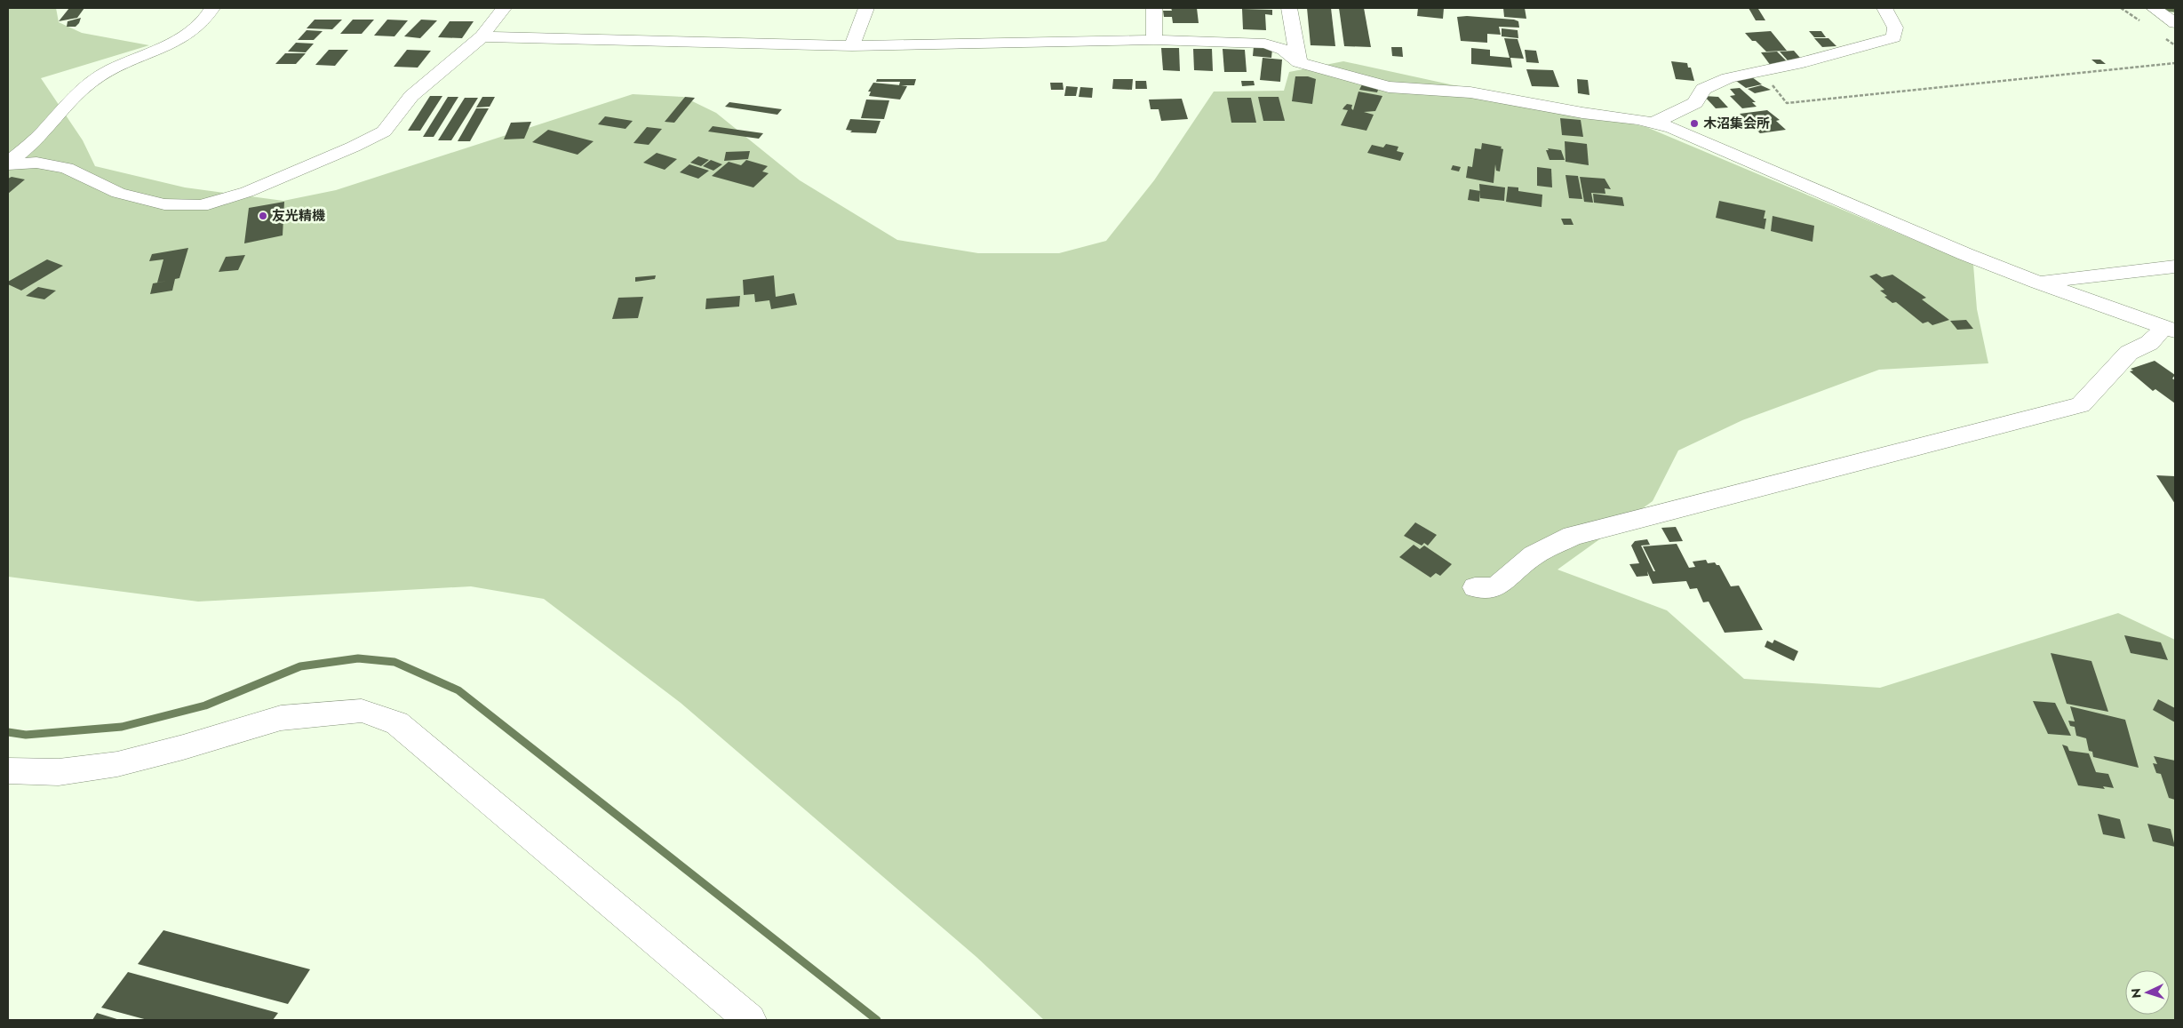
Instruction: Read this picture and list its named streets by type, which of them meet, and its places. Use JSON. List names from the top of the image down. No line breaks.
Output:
{"places":["木沼集会所","友光精機"],"north":"left"}
